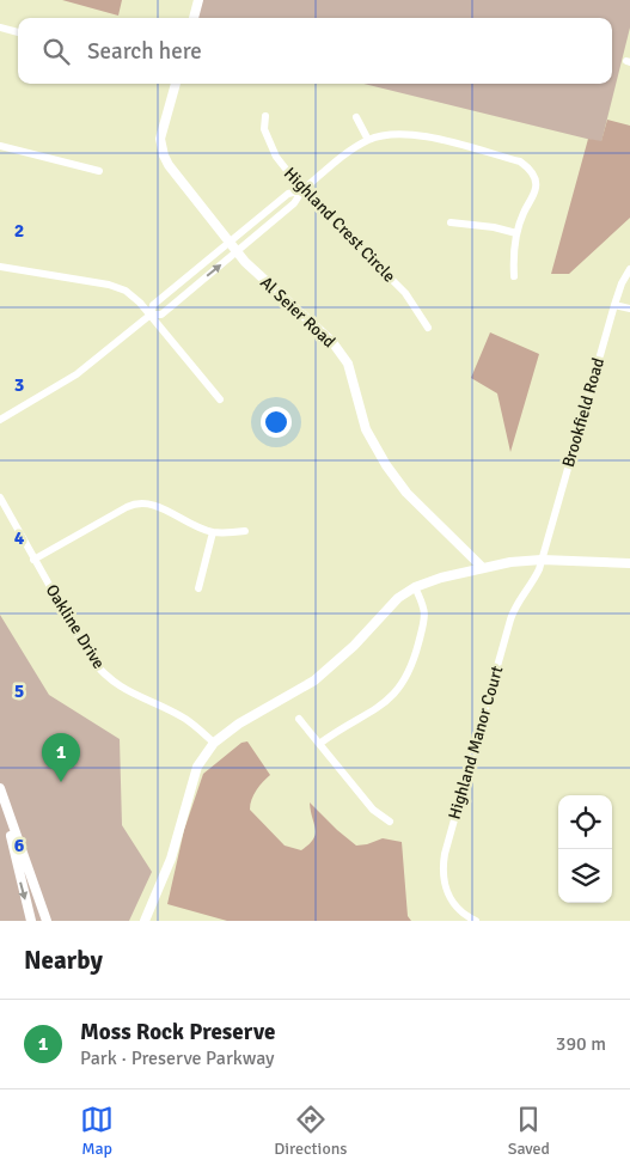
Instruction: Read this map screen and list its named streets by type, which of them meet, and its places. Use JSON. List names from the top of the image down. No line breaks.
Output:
{"streets":{"street":["Highland Crest Circle","Al Seier Road","Brookfield Road","Oakline Drive","Highland Manor Court"]},"crossings":[["Brookfield Road","Highland Manor Court"]],"page":{"search":"Search here","pins":"1","heading":"Nearby","list":[{"mark":"1","name":"Moss Rock Preserve","note":"Park · Preserve Parkway","value":"390 m"}],"nav":["Map","Directions","Saved"]},"grid":{"rows":["2","3","4","5","6"]}}
